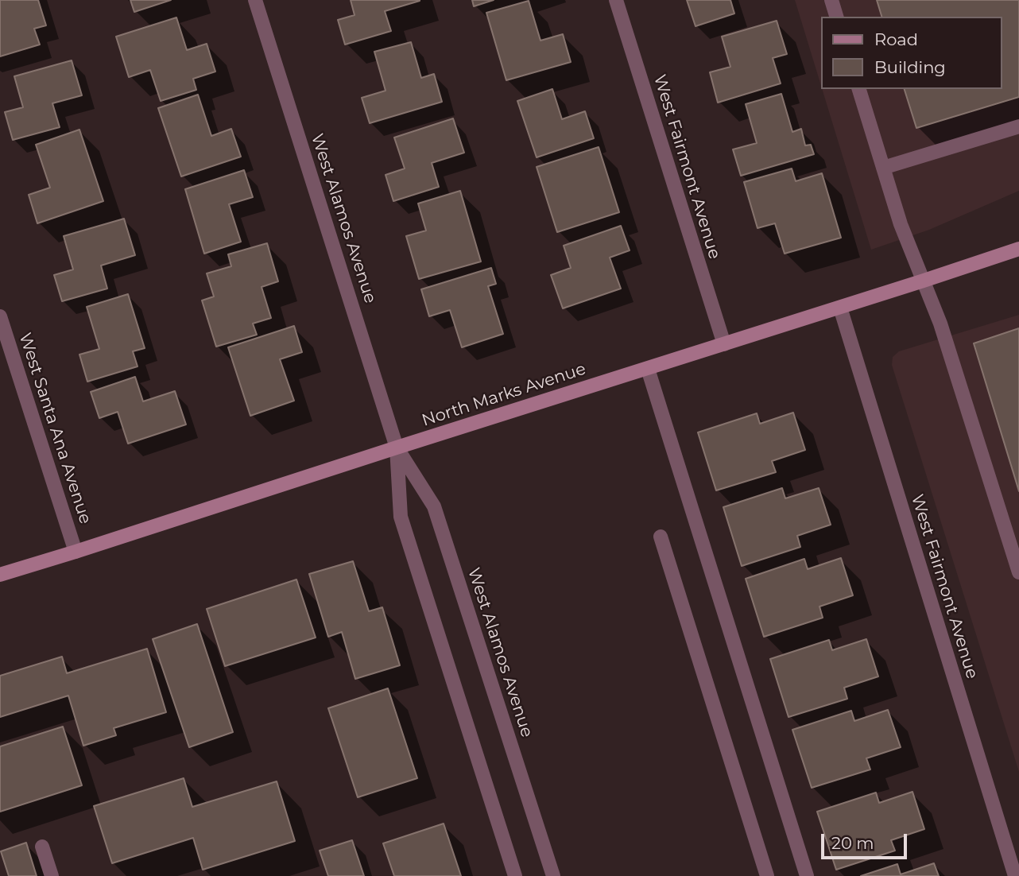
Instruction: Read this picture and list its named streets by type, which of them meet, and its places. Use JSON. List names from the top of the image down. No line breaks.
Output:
{"streets":{"main road":["North Marks Avenue"],"street":["West Fairmont Avenue","West Alamos Avenue","West Santa Ana Avenue"]},"crossings":[["West Fairmont Avenue","North Marks Avenue"],["West Alamos Avenue","North Marks Avenue"],["North Marks Avenue","West Santa Ana Avenue"]],"legend":["Road","Building"],"scale_bar":"20 m"}
